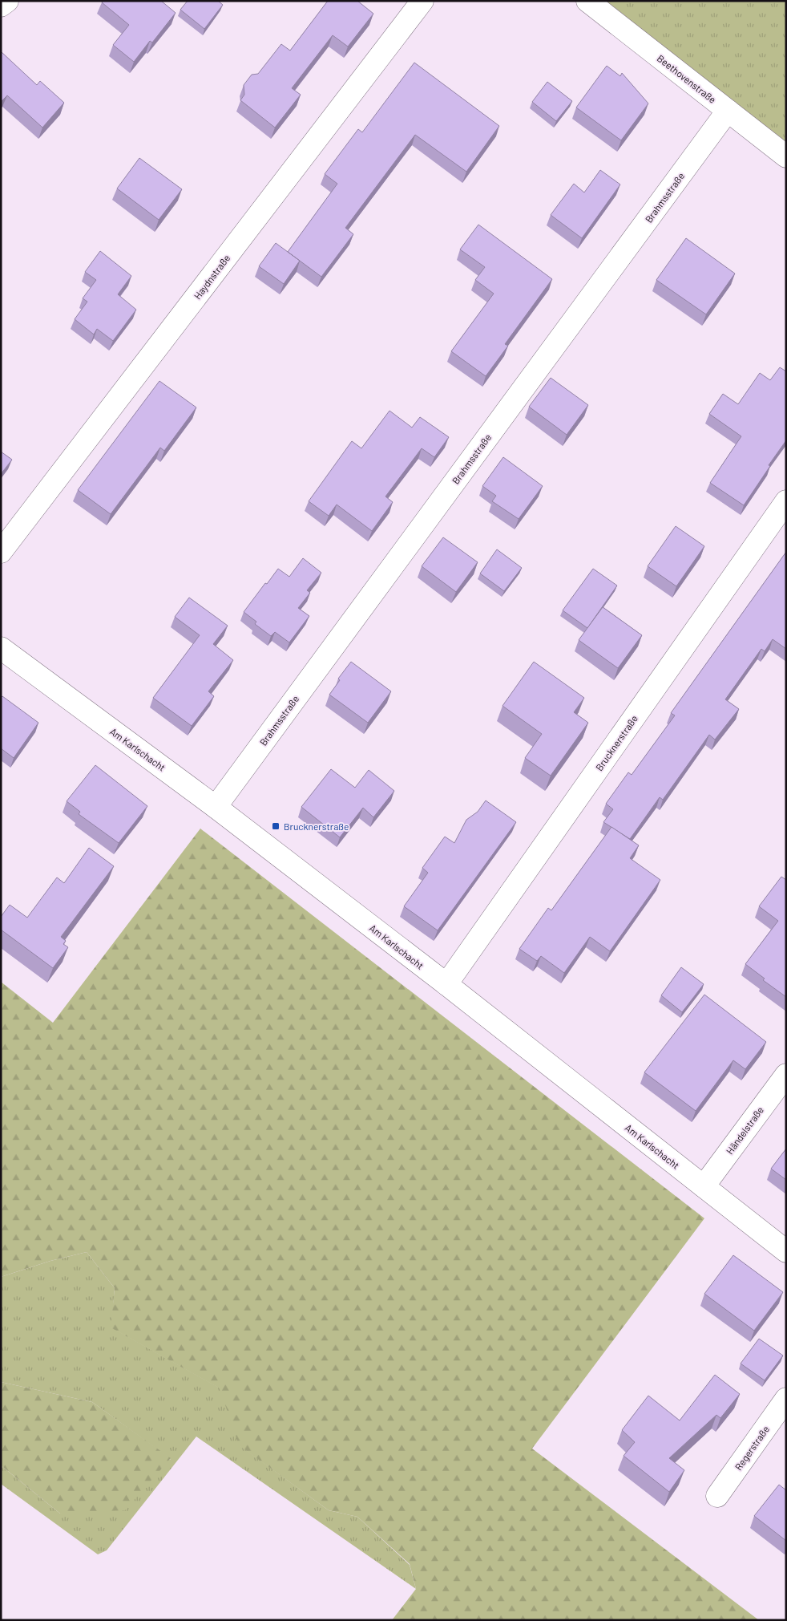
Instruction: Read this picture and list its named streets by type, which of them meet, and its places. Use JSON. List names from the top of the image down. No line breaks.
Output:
{"streets":{"street":["Beethovenstraße","Brahmsstraße","Haydnstraße","Brucknerstraße","Am Karlschacht","Händelstraße","Regerstraße"]},"crossings":[["Beethovenstraße","Brahmsstraße"],["Brahmsstraße","Am Karlschacht"],["Brucknerstraße","Am Karlschacht"],["Am Karlschacht","Händelstraße"]],"places":{"transit":["Brucknerstraße"]}}
